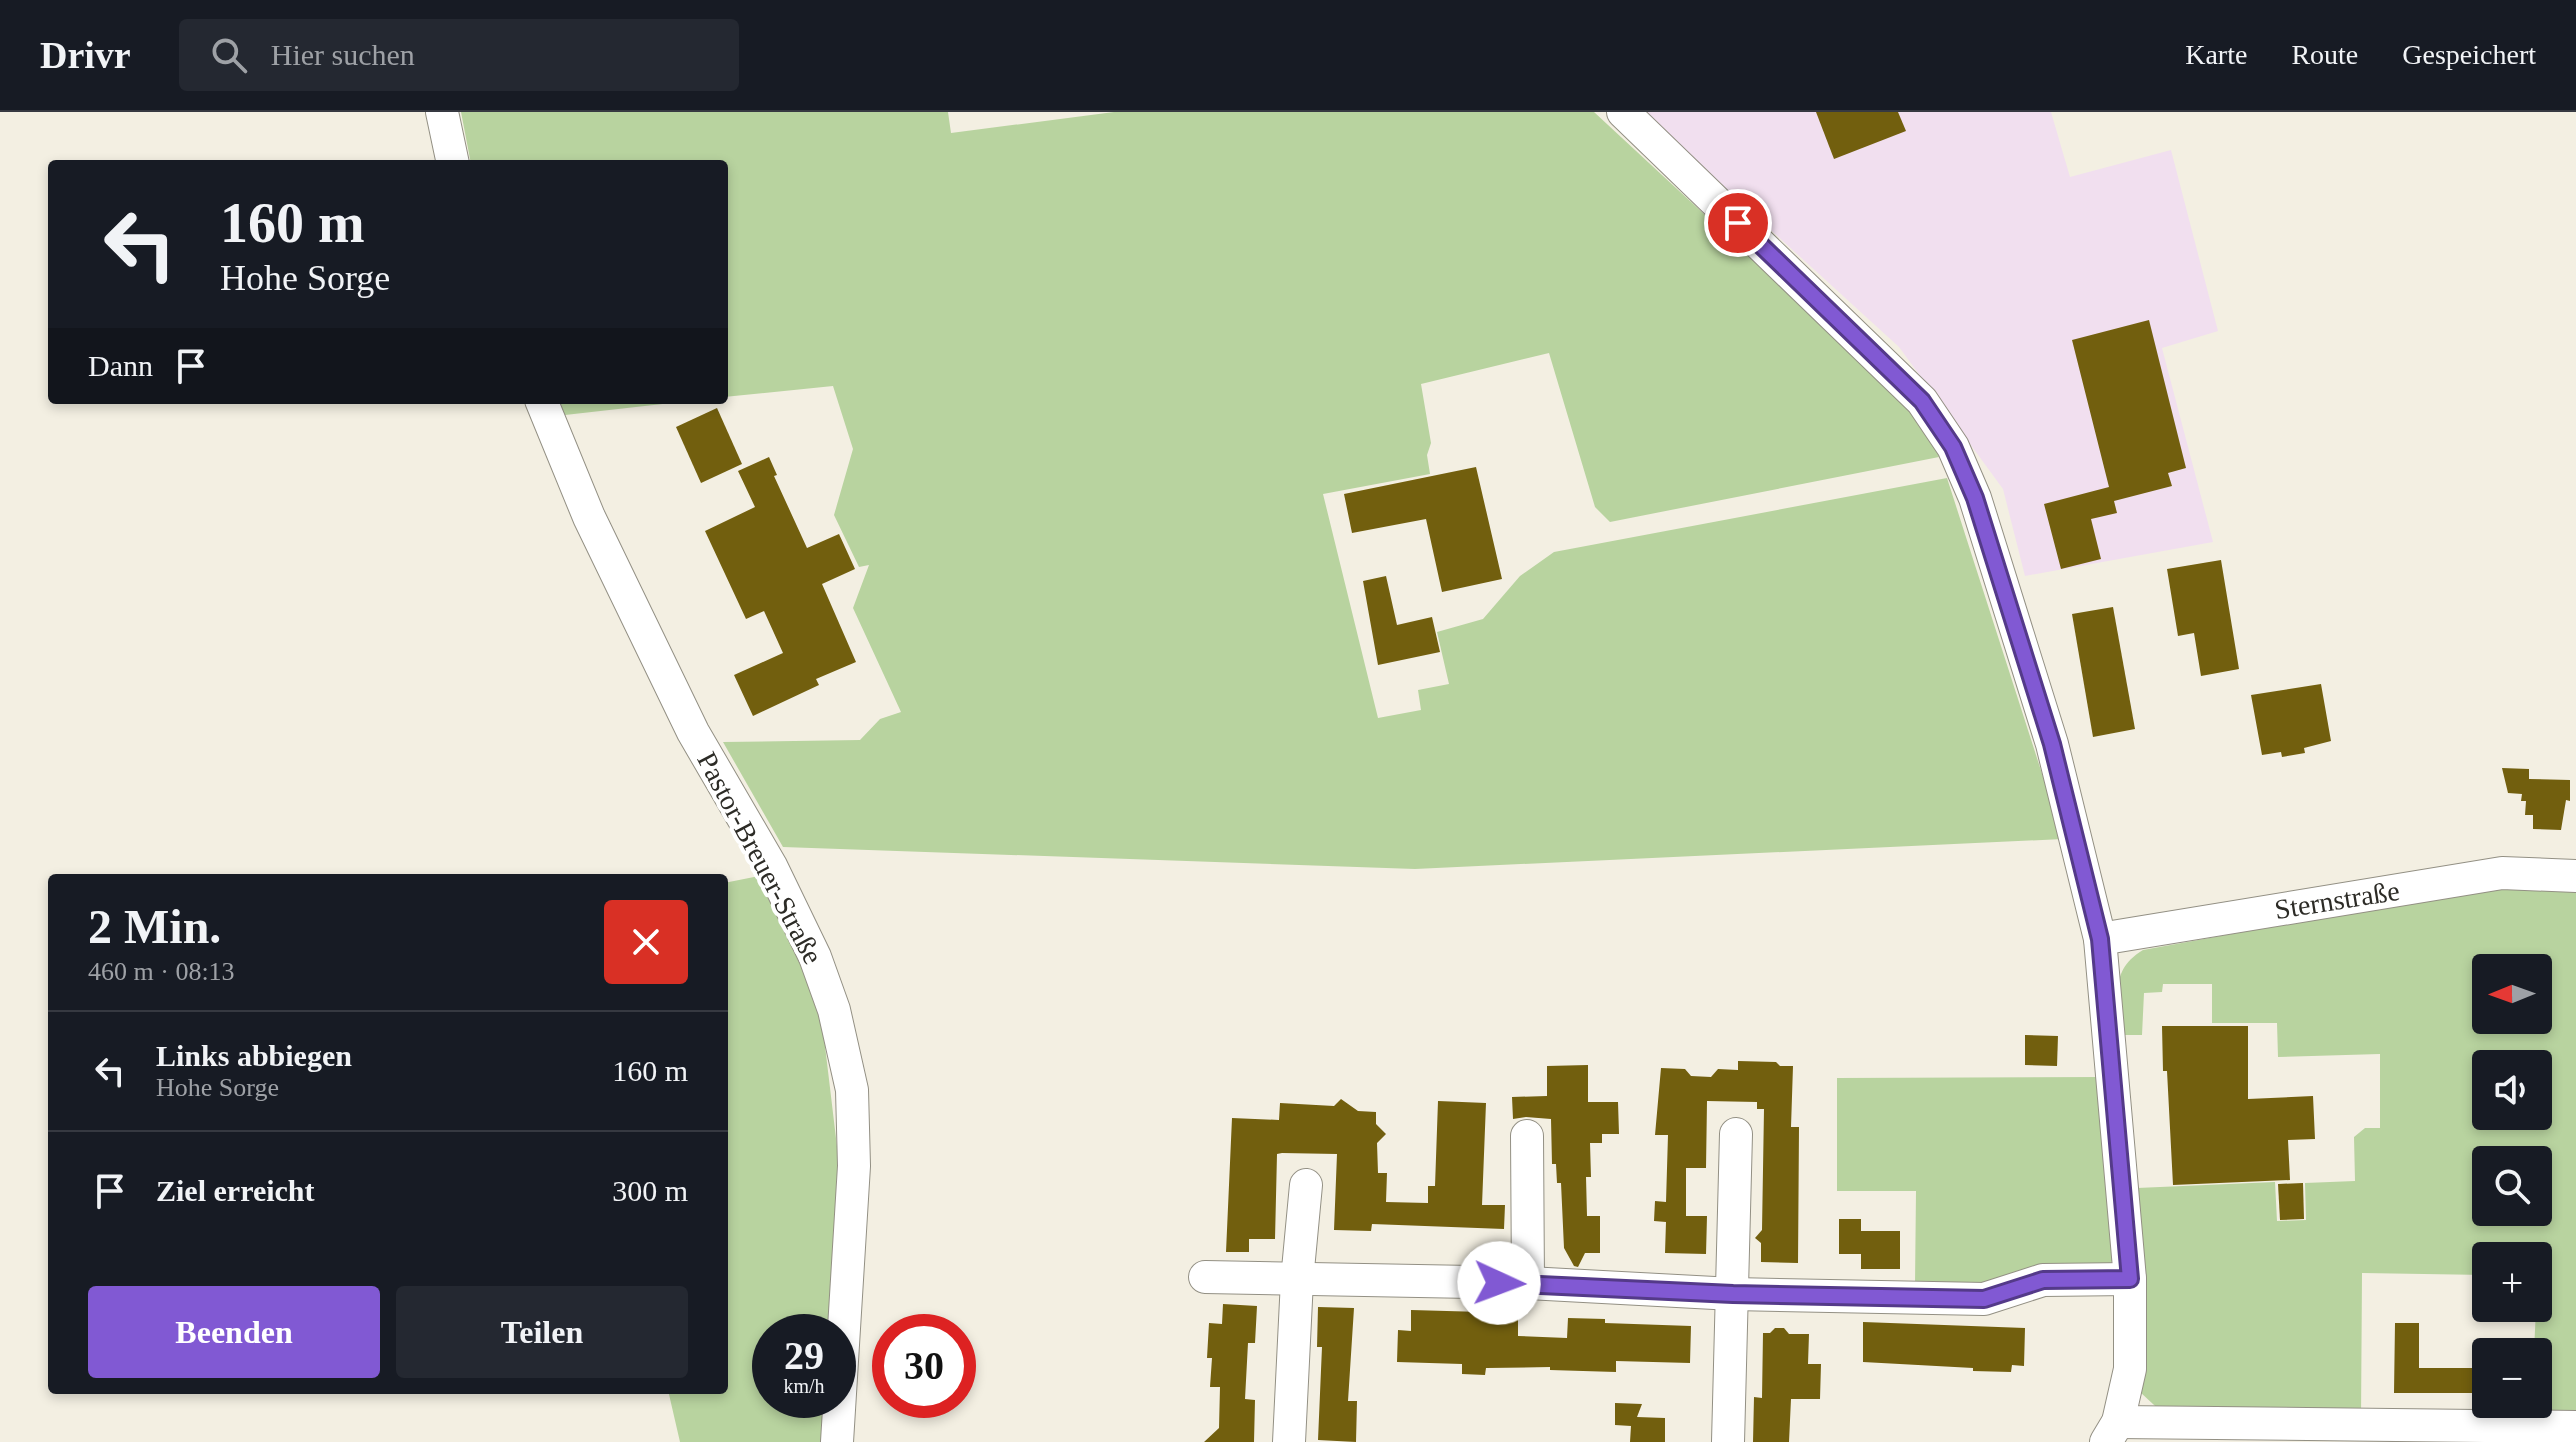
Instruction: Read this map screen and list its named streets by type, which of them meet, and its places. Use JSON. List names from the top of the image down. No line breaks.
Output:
{"streets":{"street":["Pastor-Breuer-Straße","Sternstraße"]},"north":"left","page":{"header":"Drivr","search":"Hier suchen","nav":["Karte","Route","Gespeichert"],"turn":["160 m","Hohe Sorge"],"then":"Dann","heading":["2 Min.","460 m · 08:13"],"map_buttons":["+","−"],"list":[{"name":"Links abbiegen","note":"Hohe Sorge","value":"160 m"},{"name":"Ziel erreicht","value":"300 m"}],"buttons":["Beenden","Teilen"],"speed":"29 km/h","limit":"30"}}
